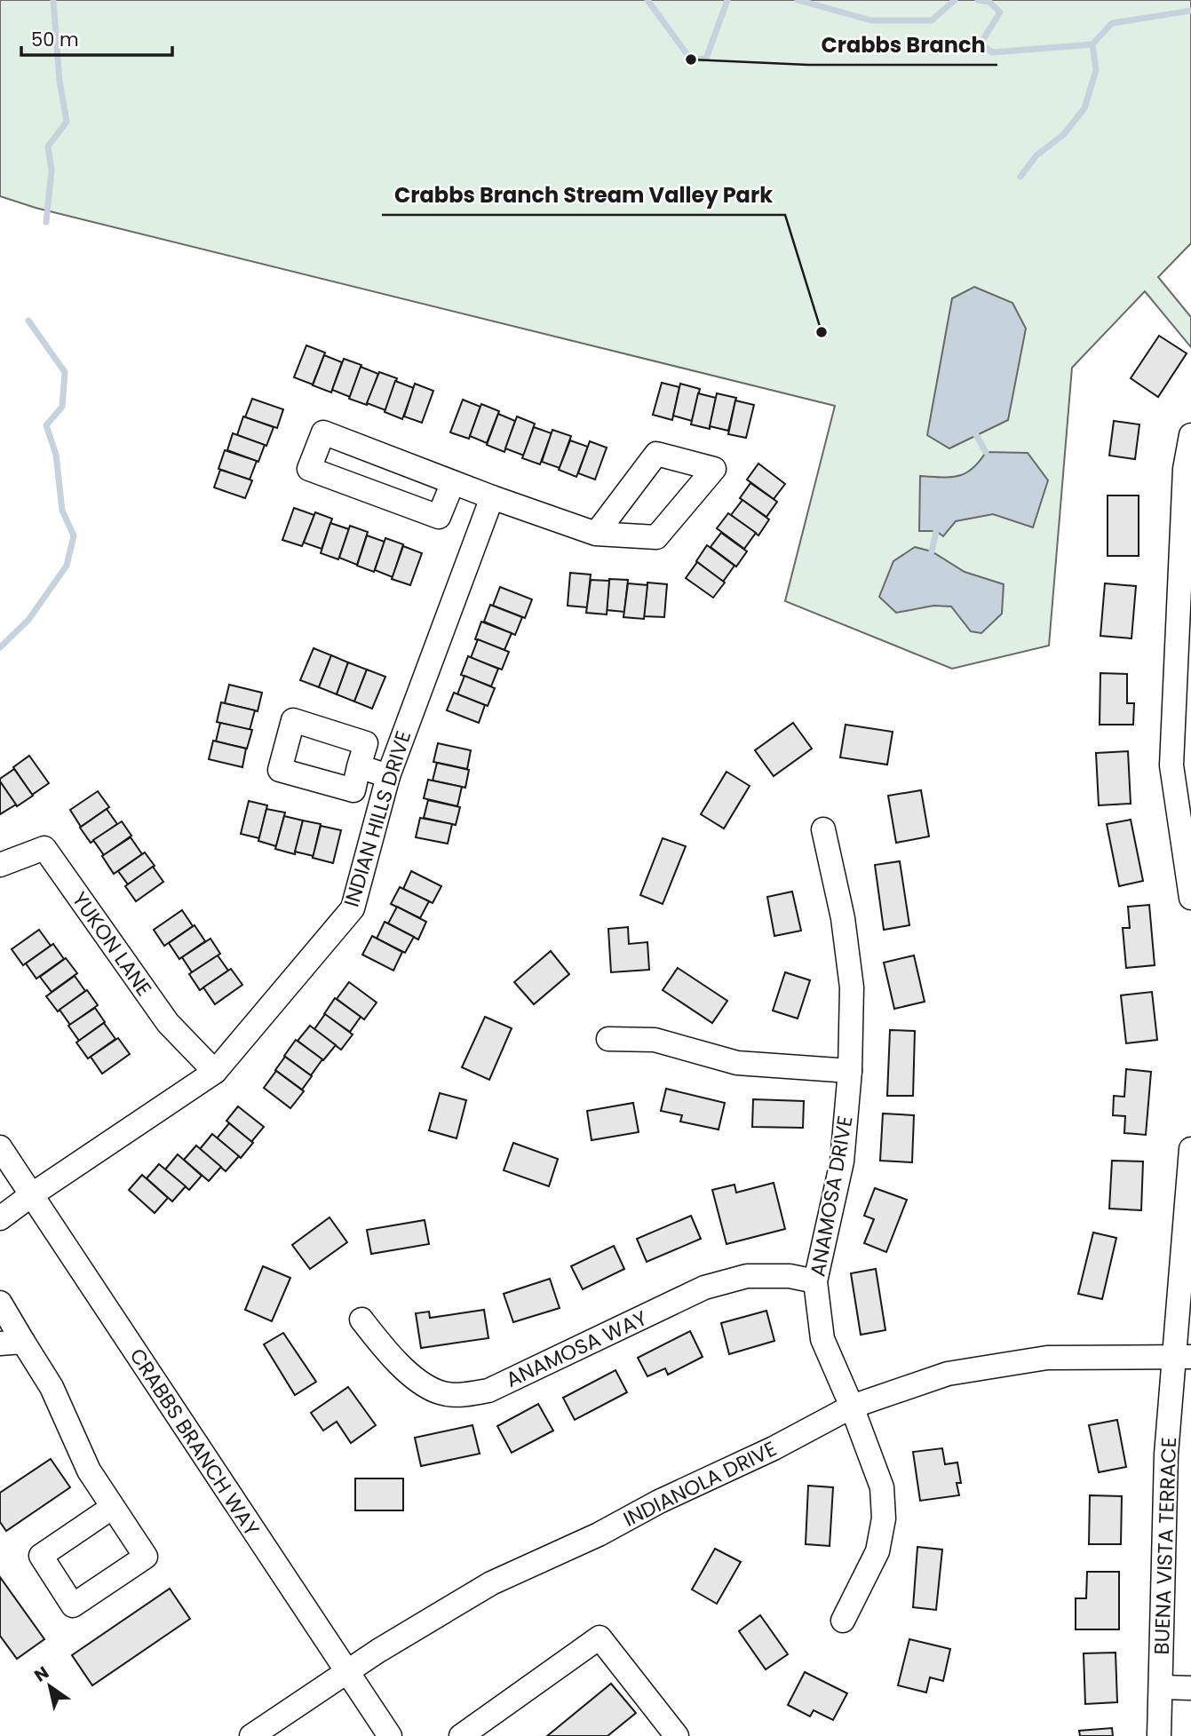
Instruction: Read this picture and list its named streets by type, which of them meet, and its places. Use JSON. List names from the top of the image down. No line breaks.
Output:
{"streets":{"street":["INDIAN HILLS DRIVE","YUKON LANE","ANAMOSA DRIVE","ANAMOSA WAY","CRABBS BRANCH WAY","INDIANOLA DRIVE","BUENA VISTA TERRACE"]},"crossings":[["INDIAN HILLS DRIVE","YUKON LANE"],["INDIAN HILLS DRIVE","CRABBS BRANCH WAY"],["ANAMOSA DRIVE","ANAMOSA WAY"],["ANAMOSA DRIVE","INDIANOLA DRIVE"],["CRABBS BRANCH WAY","INDIANOLA DRIVE"],["INDIANOLA DRIVE","BUENA VISTA TERRACE"]],"places":["Crabbs Branch","Crabbs Branch Stream Valley Park"],"scale_bar":"50 m","north":"top left"}
